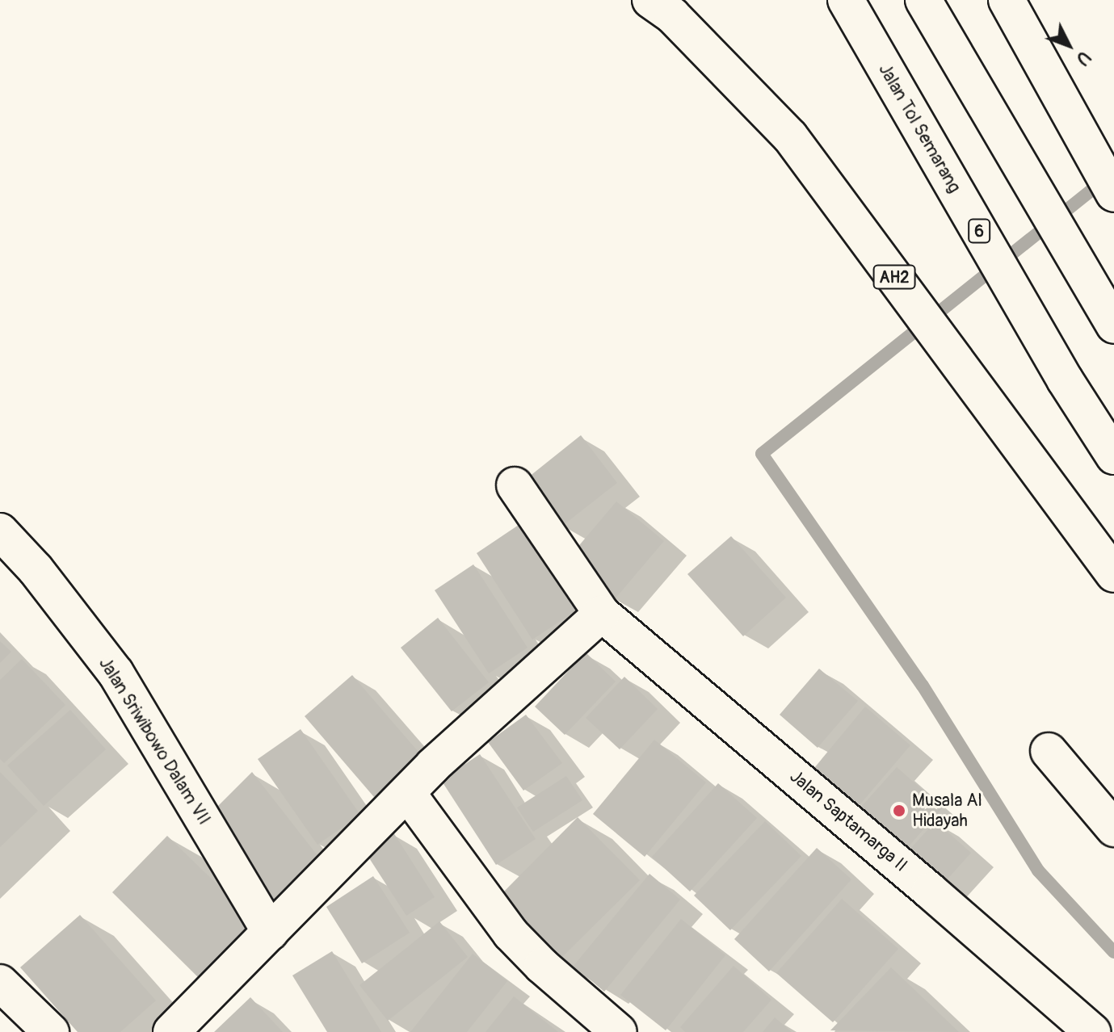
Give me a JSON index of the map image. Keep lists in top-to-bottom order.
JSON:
{
  "streets": {
    "main road": [
      "Jalan Tol Semarang",
      "6",
      "AH2",
      "Jalan Sriwibowo Dalam VII",
      "Jalan Saptamarga II"
    ]
  },
  "places": ["Musala Al Hidayah"],
  "north": "bottom right"
}
